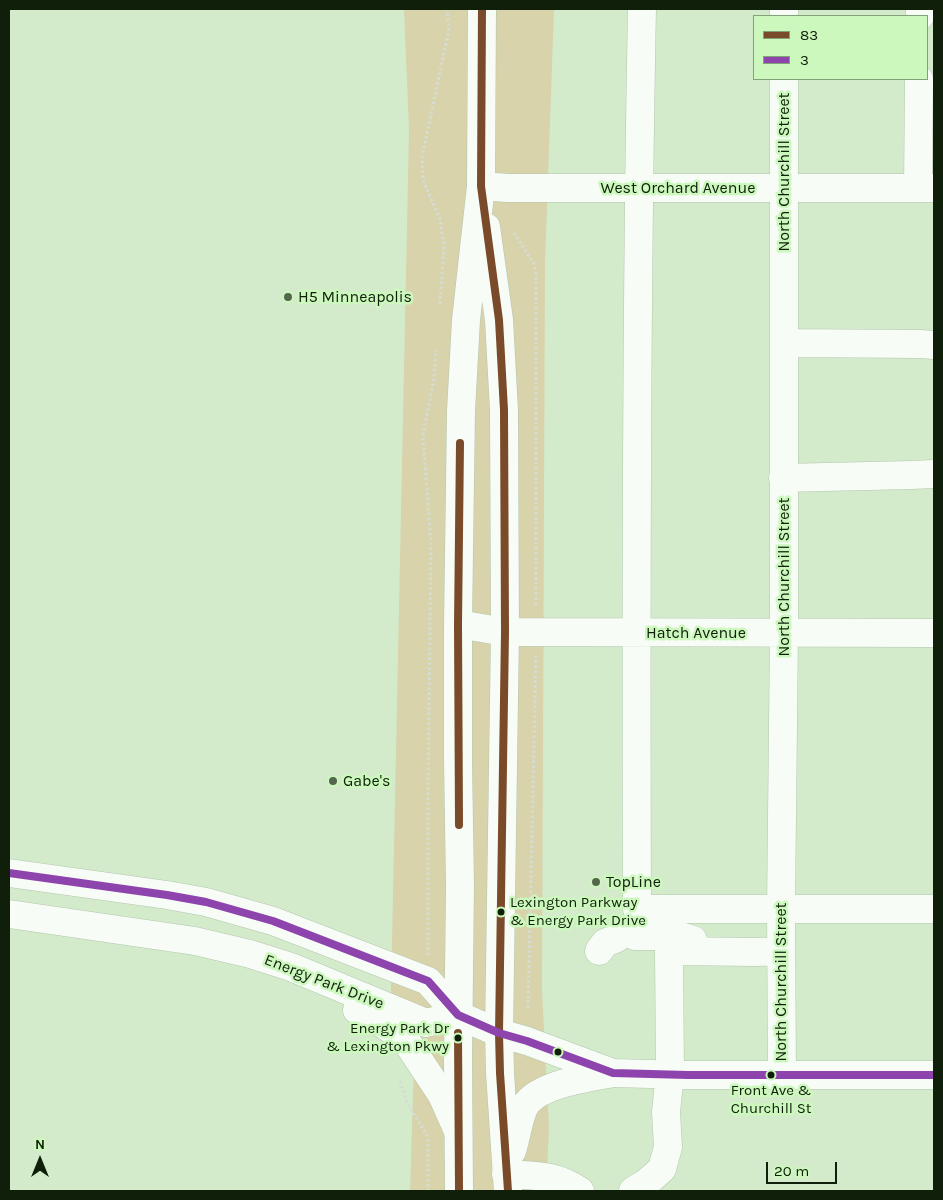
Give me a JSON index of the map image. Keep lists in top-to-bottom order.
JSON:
{
  "streets": {
    "street": [
      "North Churchill Street",
      "West Orchard Avenue",
      "Hatch Avenue",
      "Energy Park Drive"
    ]
  },
  "crossings": [
    ["North Churchill Street", "West Orchard Avenue"],
    ["North Churchill Street", "Hatch Avenue"]
  ],
  "places": [
    "H5 Minneapolis",
    "Gabe's",
    "TopLine",
    "Lexington Parkway & Energy Park Drive",
    "Energy Park Dr & Lexington Pkwy",
    "Front Ave & Churchill St"
  ],
  "lines": ["transit line 83", "transit line 3"],
  "legend": ["83", "3"],
  "scale_bar": "20 m",
  "north": "top"
}
